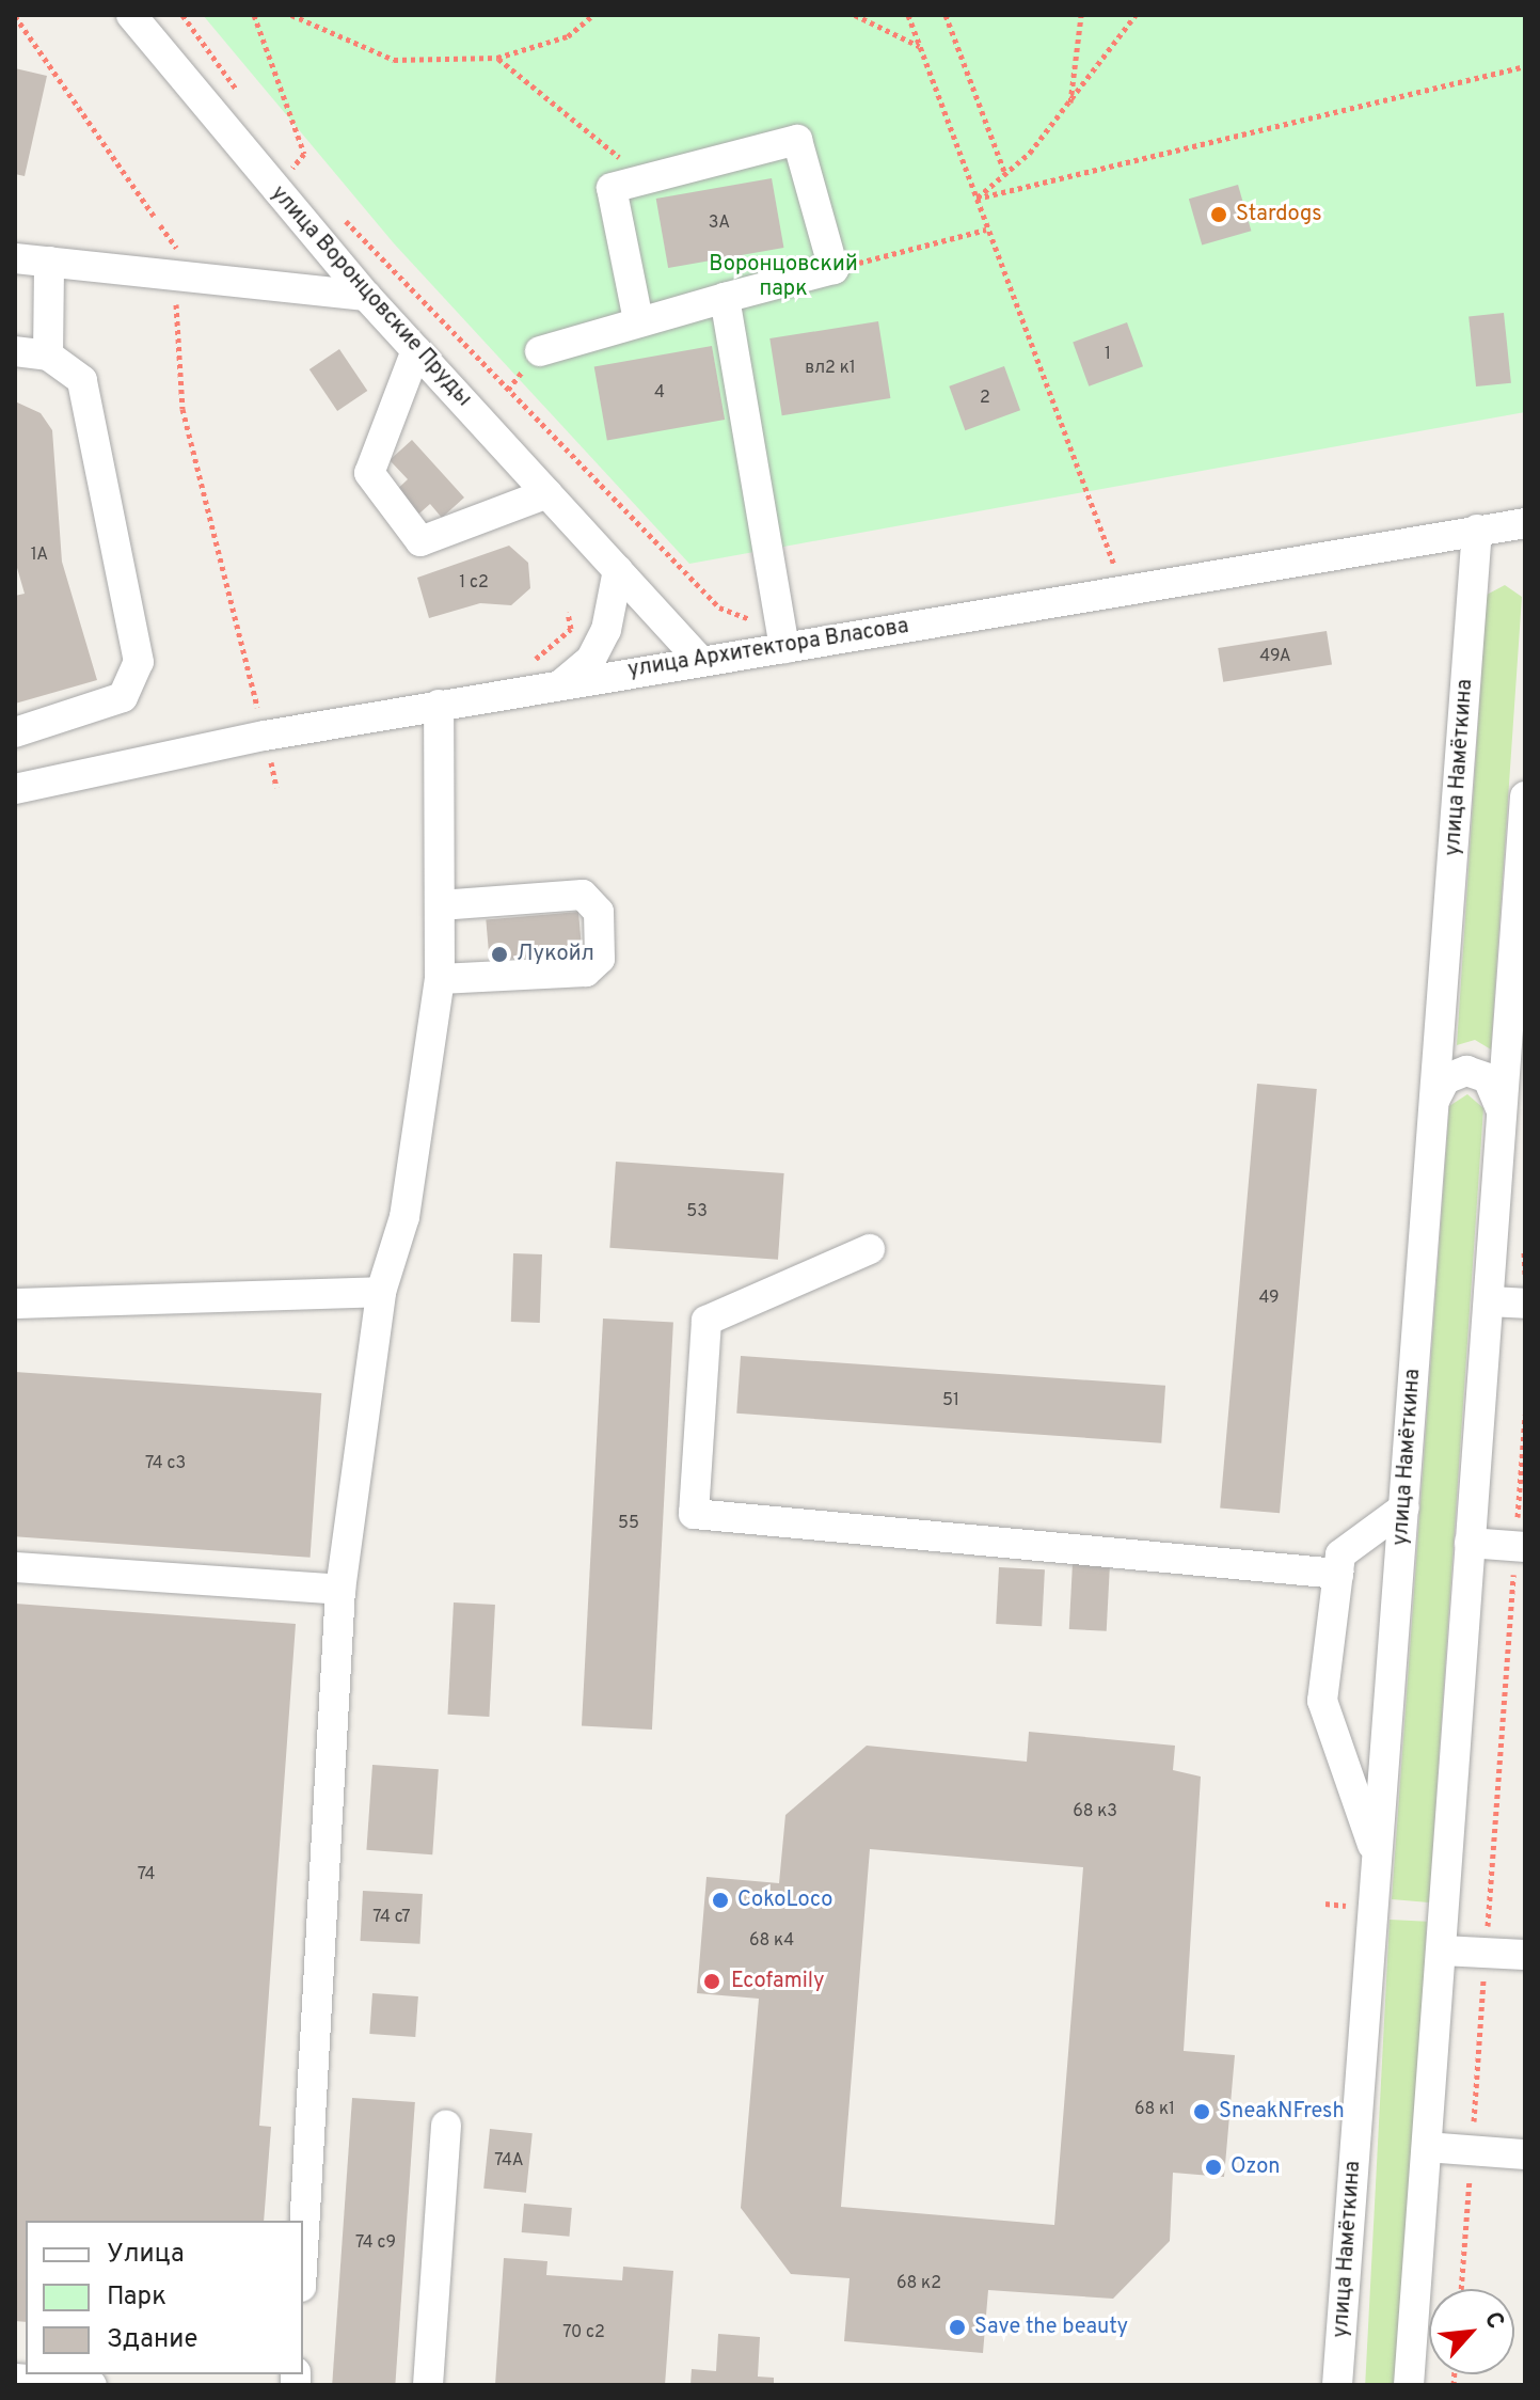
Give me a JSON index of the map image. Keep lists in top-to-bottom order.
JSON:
{
  "streets": {
    "street": ["улица Воронцовские Пруды", "улица Архитектора Власова", "улица Намёткина"]
  },
  "crossings": [
    ["улица Воронцовские Пруды", "улица Архитектора Власова"],
    ["улица Архитектора Власова", "улица Намёткина"]
  ],
  "parks": ["Воронцовский парк"],
  "places": [
    "Stardogs",
    "Лукойл",
    "CokoLoco",
    "Ecofamily",
    "SneakNFresh",
    "Ozon",
    "Save the beauty"
  ],
  "house_numbers": [
    "3А",
    "1",
    "вл2 к1",
    "4",
    "2",
    "1А",
    "1 с2",
    "49А",
    "53",
    "49",
    "51",
    "74 с3",
    "55",
    "68 к3",
    "74",
    "74 с7",
    "68 к4",
    "68 к1",
    "74А",
    "74 с9",
    "68 к2",
    "70 с2"
  ],
  "legend": ["Улица", "Парк", "Здание"],
  "north": "top right"
}
